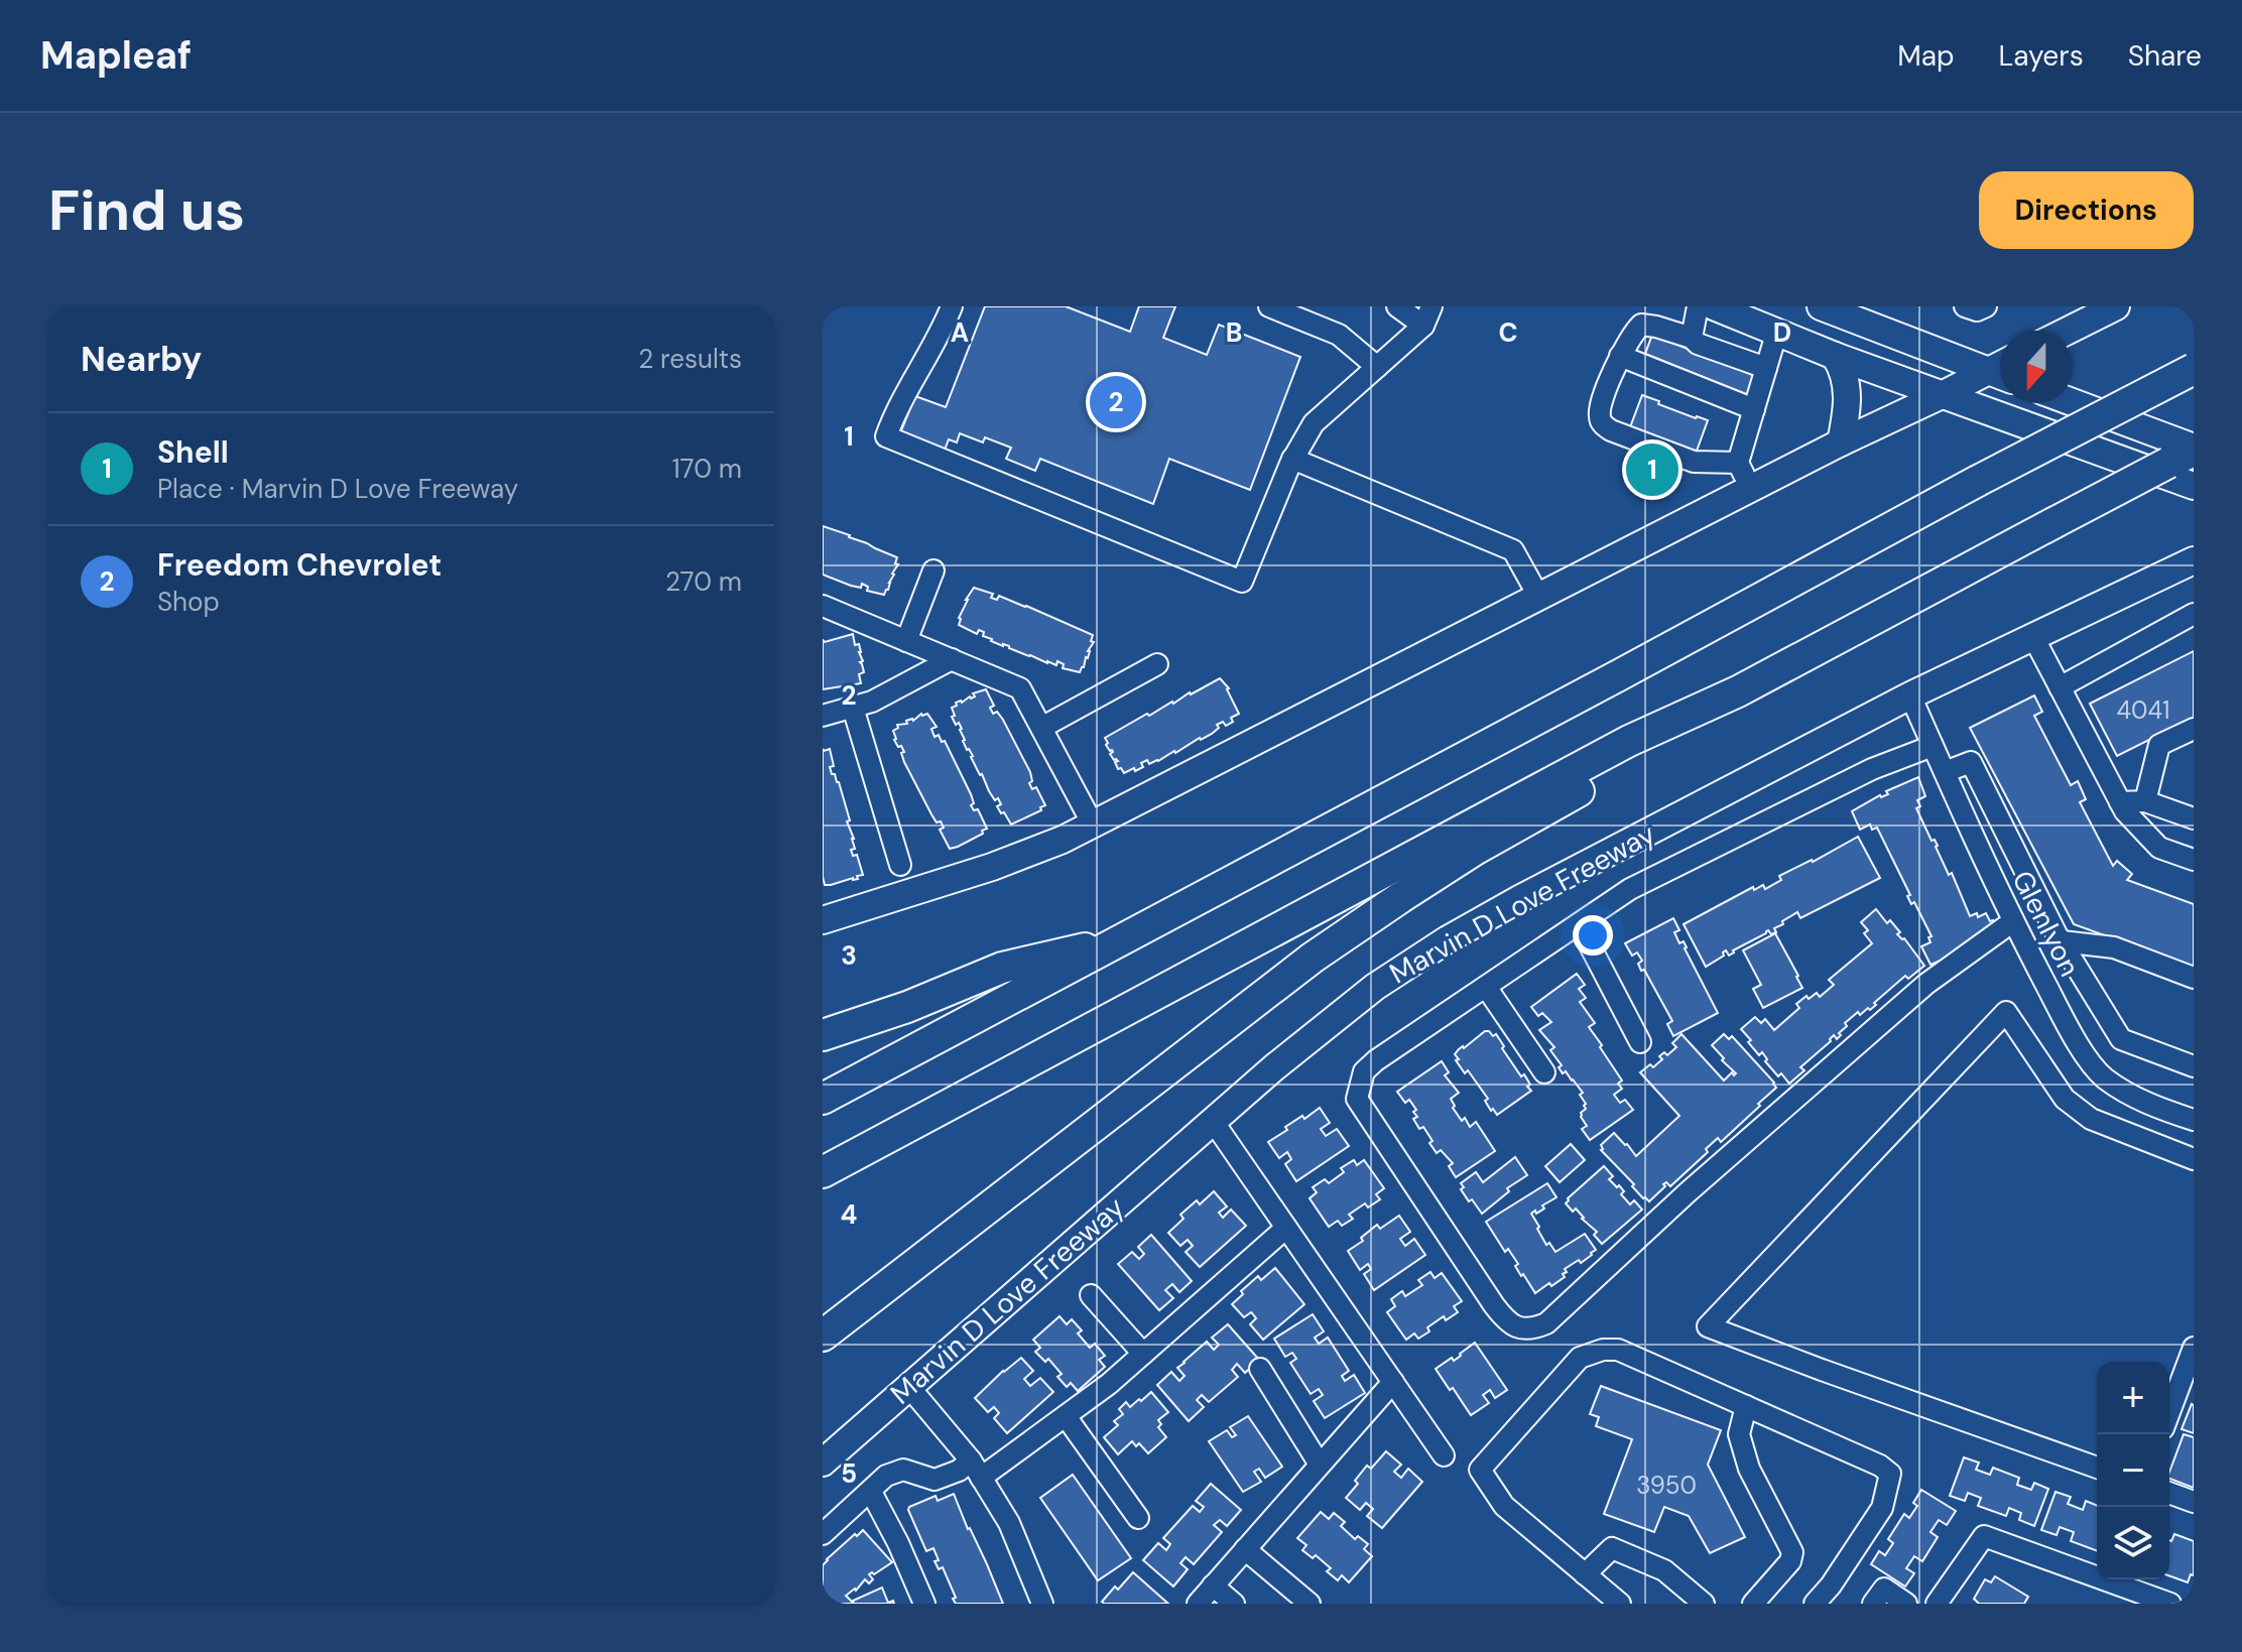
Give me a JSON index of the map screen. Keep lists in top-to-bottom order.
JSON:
{
  "streets": {
    "main road": ["Marvin D Love Freeway"],
    "street": ["Glenlyon"]
  },
  "crossings": [
    ["Marvin D Love Freeway", "Glenlyon"]
  ],
  "house_numbers": ["4041", "3950"],
  "north": "bottom",
  "page": {
    "header": "Mapleaf",
    "nav": ["Map", "Layers", "Share"],
    "buttons": "Directions",
    "title": "Find us",
    "heading": ["Nearby", "2 results"],
    "pins": ["2", "1"],
    "list": [
      {
        "mark": "1",
        "name": "Shell",
        "note": "Place · Marvin D Love Freeway",
        "value": "170 m"
      },
      {
        "mark": "2",
        "name": "Freedom Chevrolet",
        "note": "Shop",
        "value": "270 m"
      }
    ],
    "map_buttons": ["+", "−"]
  },
  "grid": {
    "columns": [
      "A",
      "B",
      "C",
      "D"
    ],
    "rows": [
      "1",
      "2",
      "3",
      "4",
      "5"
    ]
  }
}
